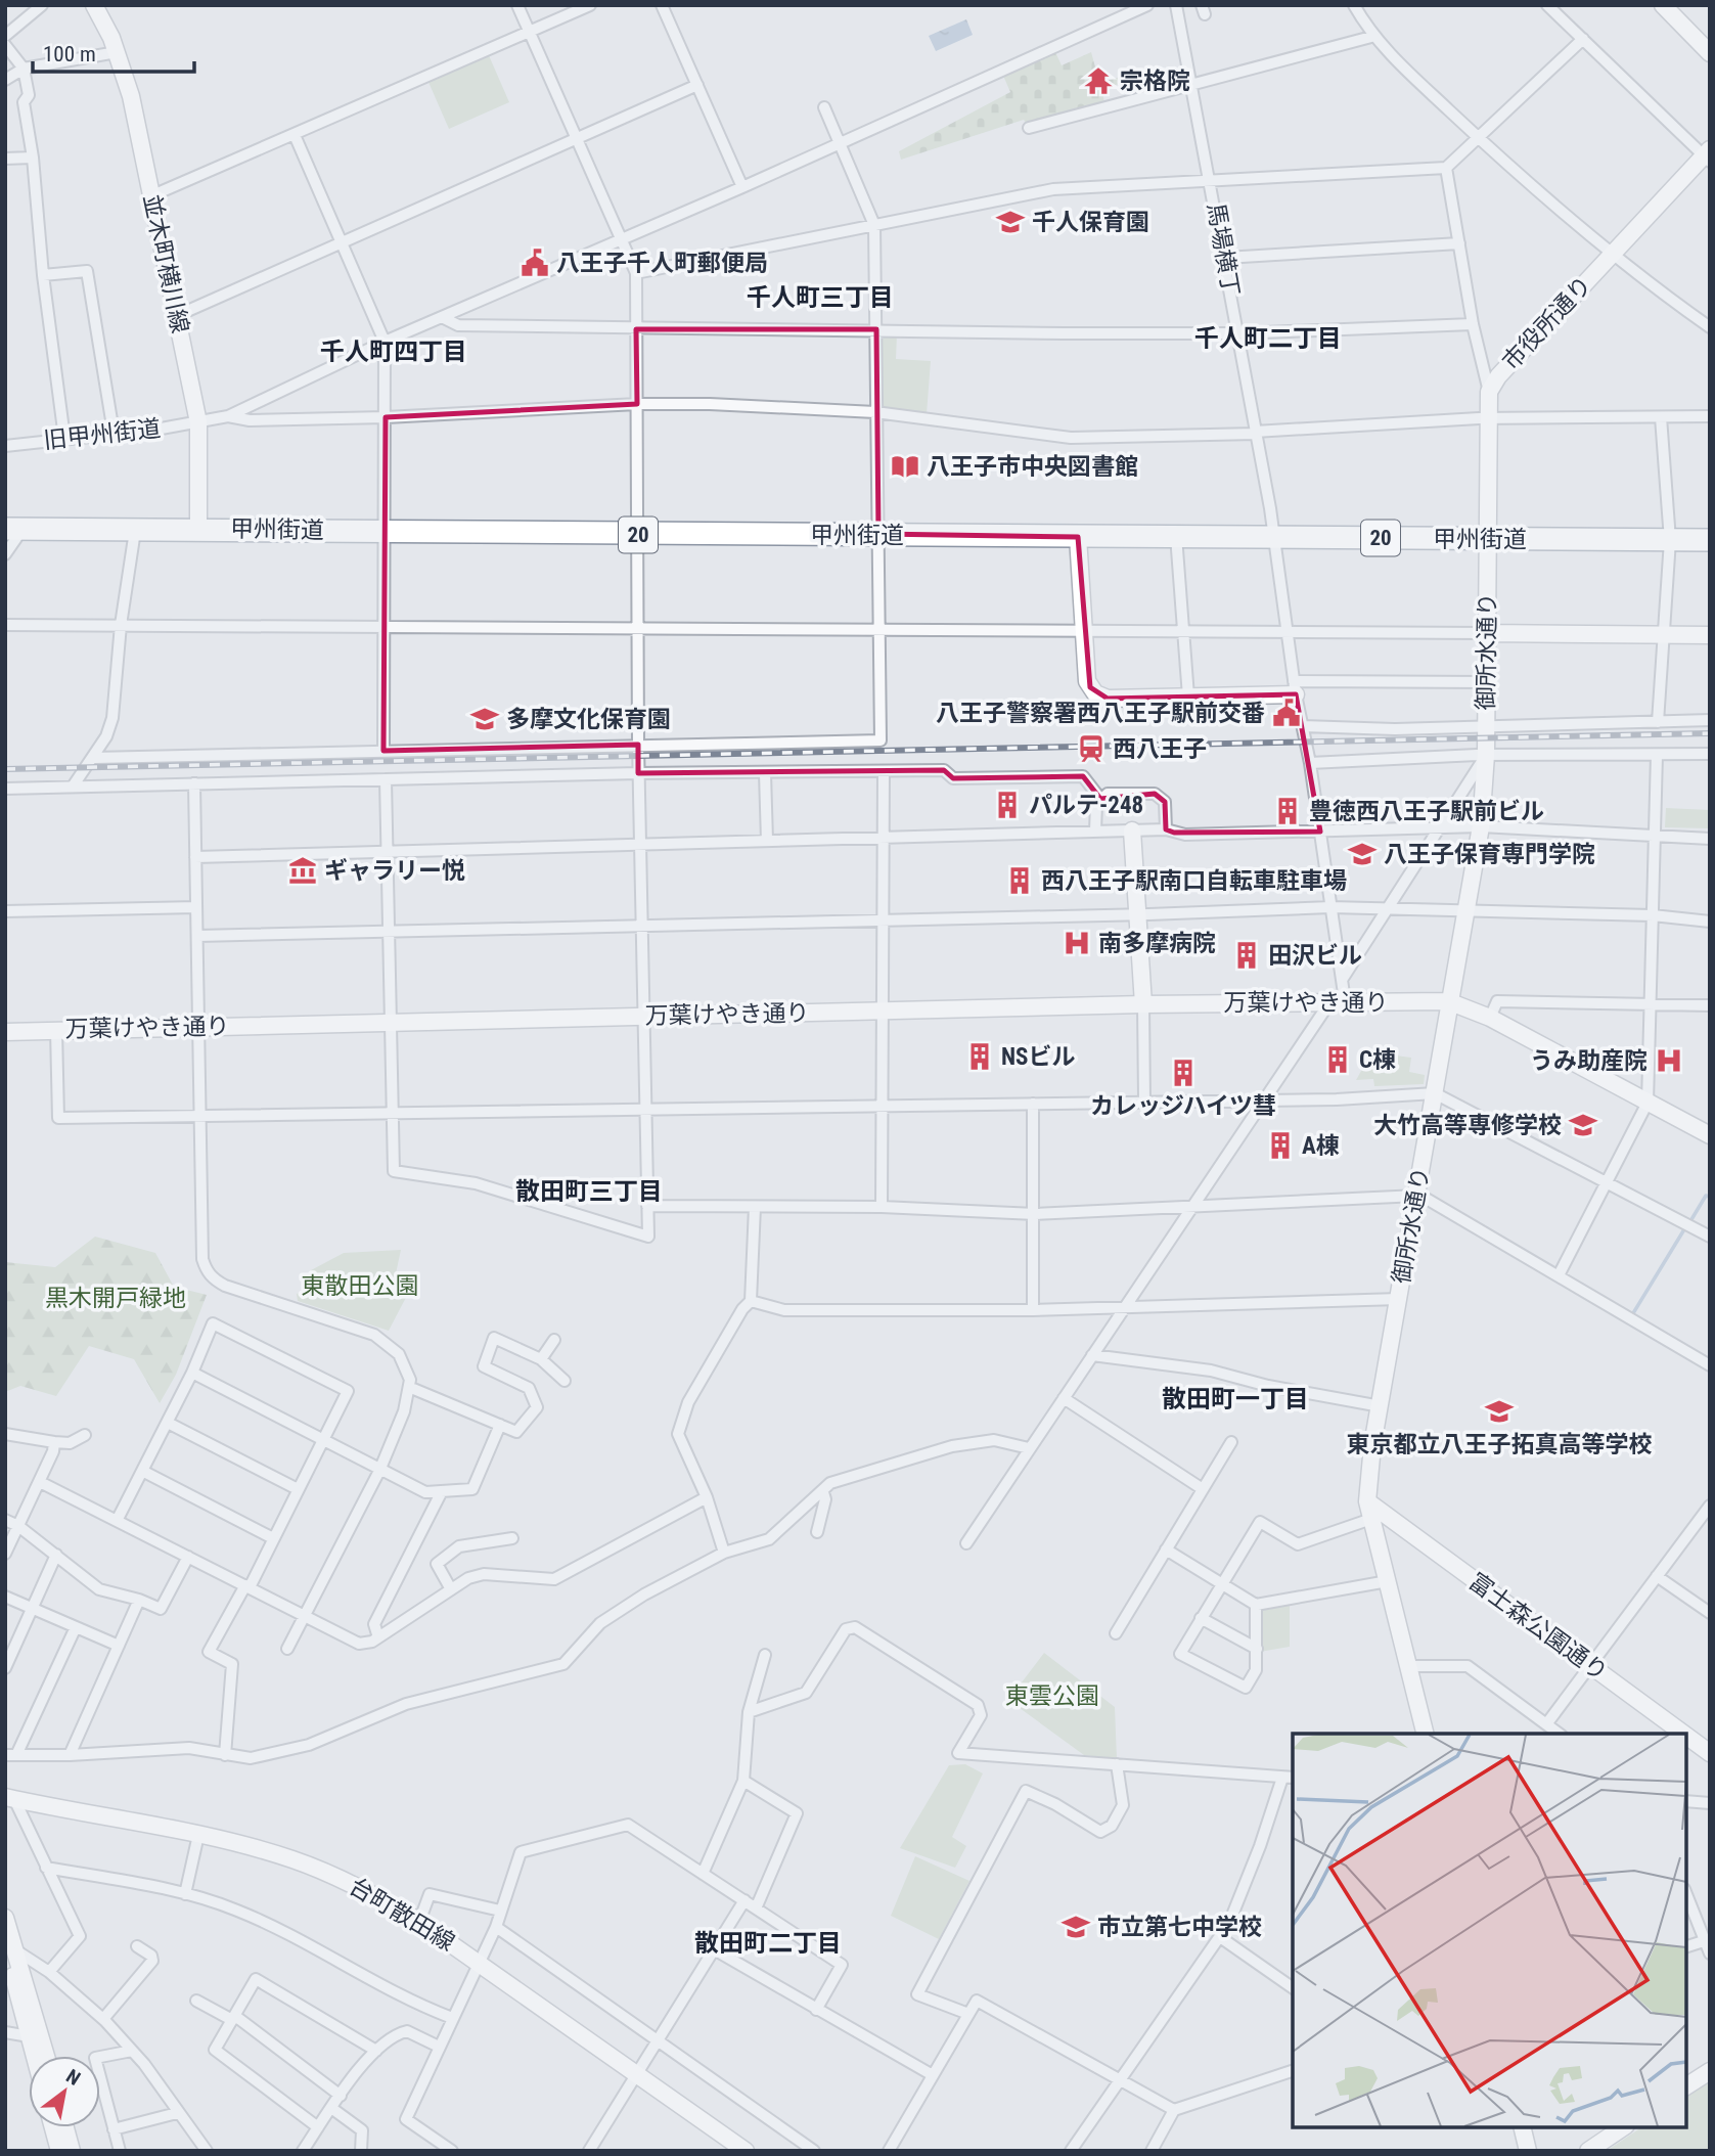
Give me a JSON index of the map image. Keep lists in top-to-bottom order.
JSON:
{
  "streets": {
    "highway": ["甲州街道", "20"],
    "street": [
      "馬場横丁",
      "並木町横川線",
      "市役所通り",
      "旧甲州街道",
      "御所水通り",
      "万葉けやき通り",
      "富士森公園通り",
      "台町散田線"
    ]
  },
  "crossings": [
    ["馬場横丁", "甲州街道"],
    ["馬場横丁", "万葉けやき通り"],
    ["並木町横川線", "旧甲州街道"],
    ["並木町横川線", "甲州街道"],
    ["市役所通り", "甲州街道"],
    ["市役所通り", "御所水通り"],
    ["甲州街道", "御所水通り"],
    ["御所水通り", "万葉けやき通り"],
    ["御所水通り", "富士森公園通り"]
  ],
  "districts": [
    "千人町三丁目",
    "千人町二丁目",
    "千人町四丁目",
    "散田町三丁目",
    "散田町一丁目",
    "散田町二丁目"
  ],
  "parks": ["東散田公園", "黒木開戸緑地", "東雲公園"],
  "places": {
    "temple": ["宗格院"],
    "school or university": [
      "千人保育園",
      "多摩文化保育園",
      "八王子保育専門学院",
      "大竹高等専修学校",
      "東京都立八王子拓真高等学校",
      "市立第七中学校"
    ],
    "public building": ["八王子千人町郵便局", "八王子警察署西八王子駅前交番"],
    "library": ["八王子市中央図書館"],
    "station": ["西八王子"],
    "building": [
      "パルテ-248",
      "豊徳西八王子駅前ビル",
      "西八王子駅南口自転車駐車場",
      "田沢ビル",
      "NSビル",
      "C棟",
      "カレッジハイツ彗",
      "A棟"
    ],
    "museum": ["ギャラリー悦"],
    "hospital": ["南多摩病院", "うみ助産院"]
  },
  "scale_bar": "100 m",
  "north": "top right"
}
